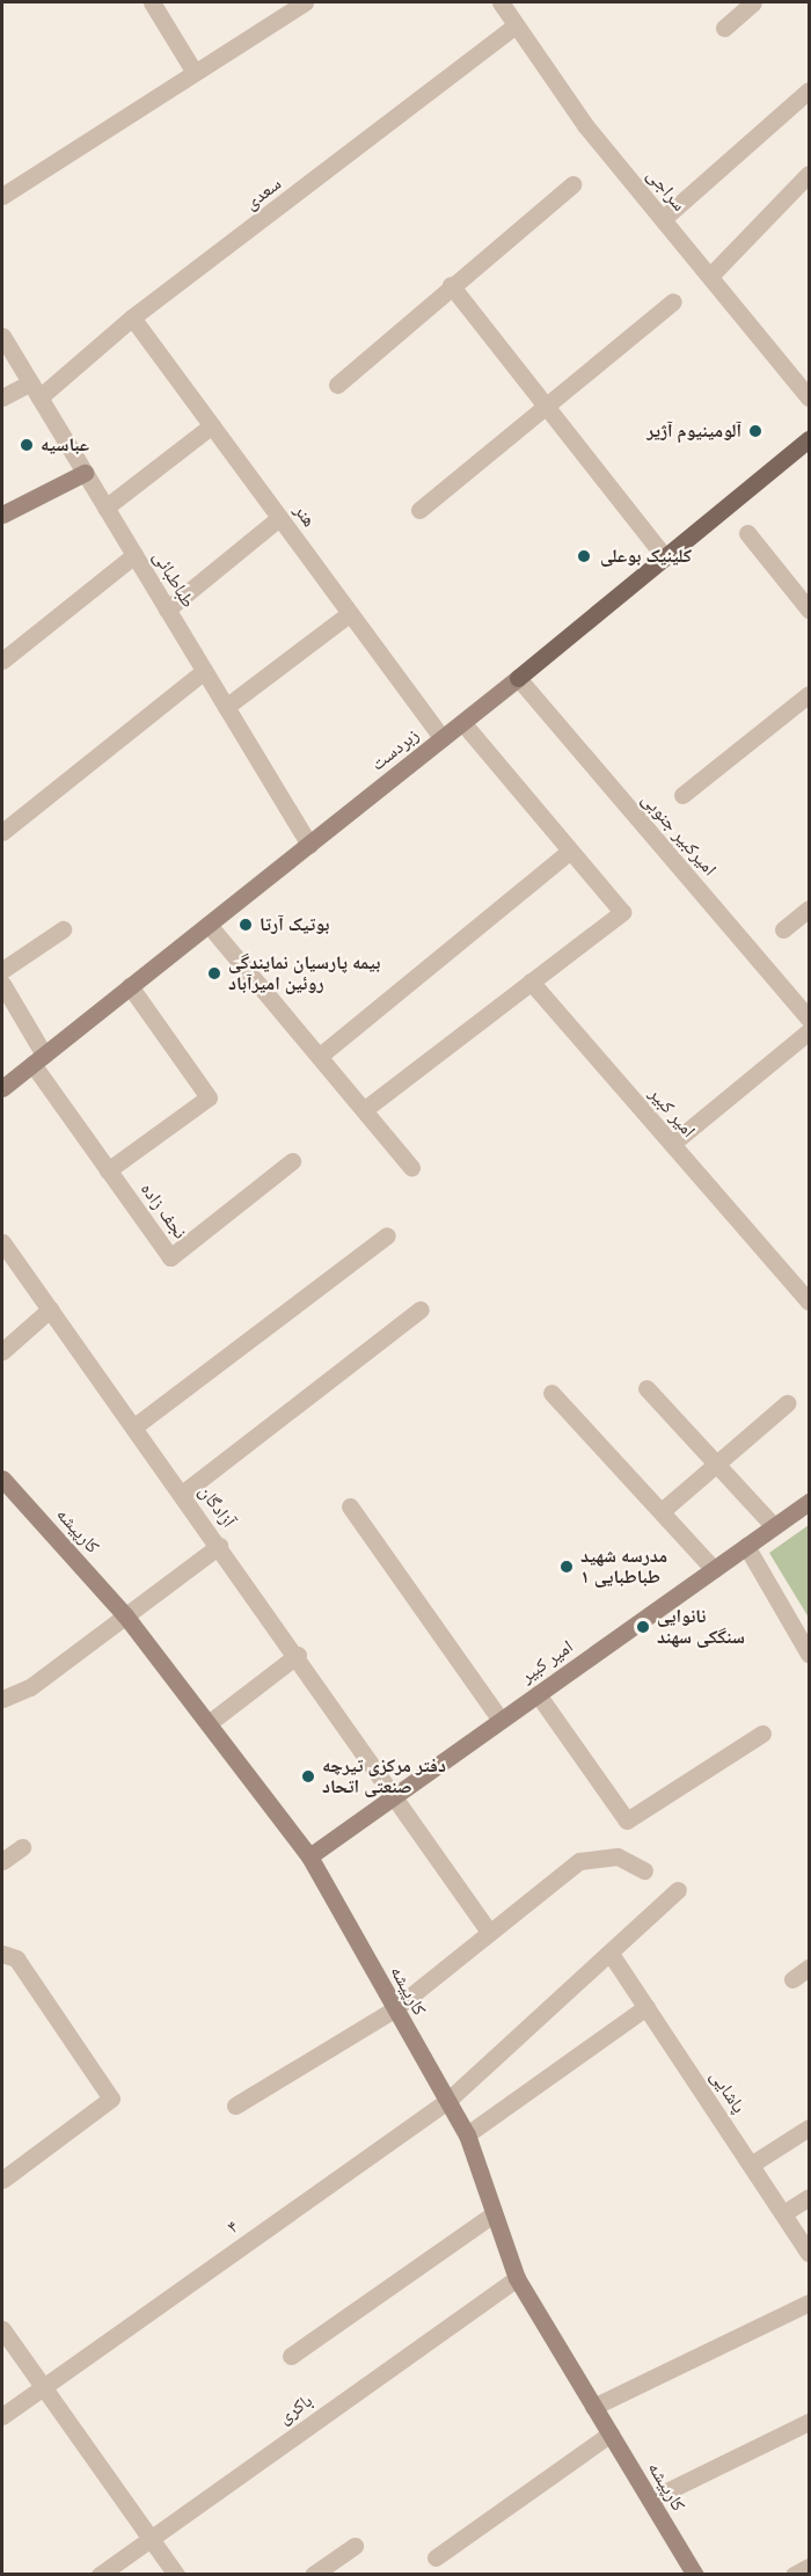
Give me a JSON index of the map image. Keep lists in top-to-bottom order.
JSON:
{
  "streets": {
    "main road": ["زبردست", "امیر کبیر", "کارپیشه"],
    "street": [
      "سراجی",
      "سعدی",
      "هنر",
      "طباطبائی",
      "امیرکبیر جنوبی",
      "نجف زاده",
      "آزادگان",
      "پاشایی",
      "۴",
      "باکری"
    ]
  },
  "crossings": [
    ["سراجی", "سعدی"],
    ["سعدی", "هنر"],
    ["سعدی", "طباطبائی"],
    ["هنر", "زبردست"],
    ["طباطبائی", "زبردست"],
    ["زبردست", "امیرکبیر جنوبی"],
    ["زبردست", "نجف زاده"],
    ["امیر کبیر", "آزادگان"],
    ["امیر کبیر", "کارپیشه"],
    ["کارپیشه", "۴"],
    ["کارپیشه", "باکری"],
    ["پاشایی", "۴"]
  ],
  "places": [
    "آلومینیوم آژیر",
    "عباسیه",
    "کلینیک بوعلی",
    "بوتیک آرتا",
    "بیمه پارسیان نمایندگی روئین امیرآباد",
    "مدرسه شهید طباطبایی ۱",
    "نانوایی سنگکی سهند",
    "دفتر مرکزی تیرچه صنعتی اتحاد"
  ]
}
